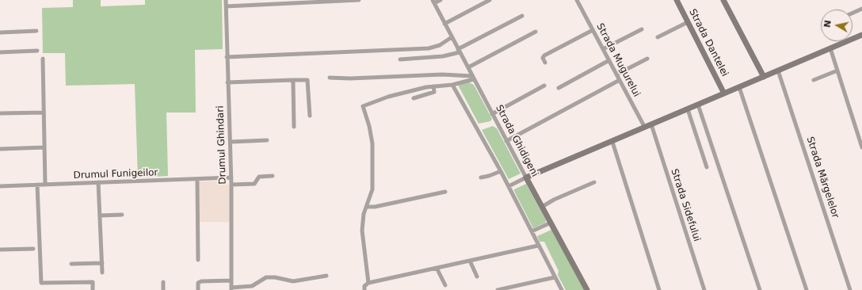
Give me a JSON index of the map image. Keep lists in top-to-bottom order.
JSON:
{
  "streets": {
    "street": [
      "Strada Dantelei",
      "Strada Mugurelui",
      "Strada Ghidigeni",
      "Drumul Ghindari",
      "Drumul Funigeilor",
      "Strada Mărgelelor",
      "Strada Sidefului"
    ]
  },
  "crossings": [
    ["Drumul Ghindari", "Drumul Funigeilor"]
  ],
  "north": "left"
}
